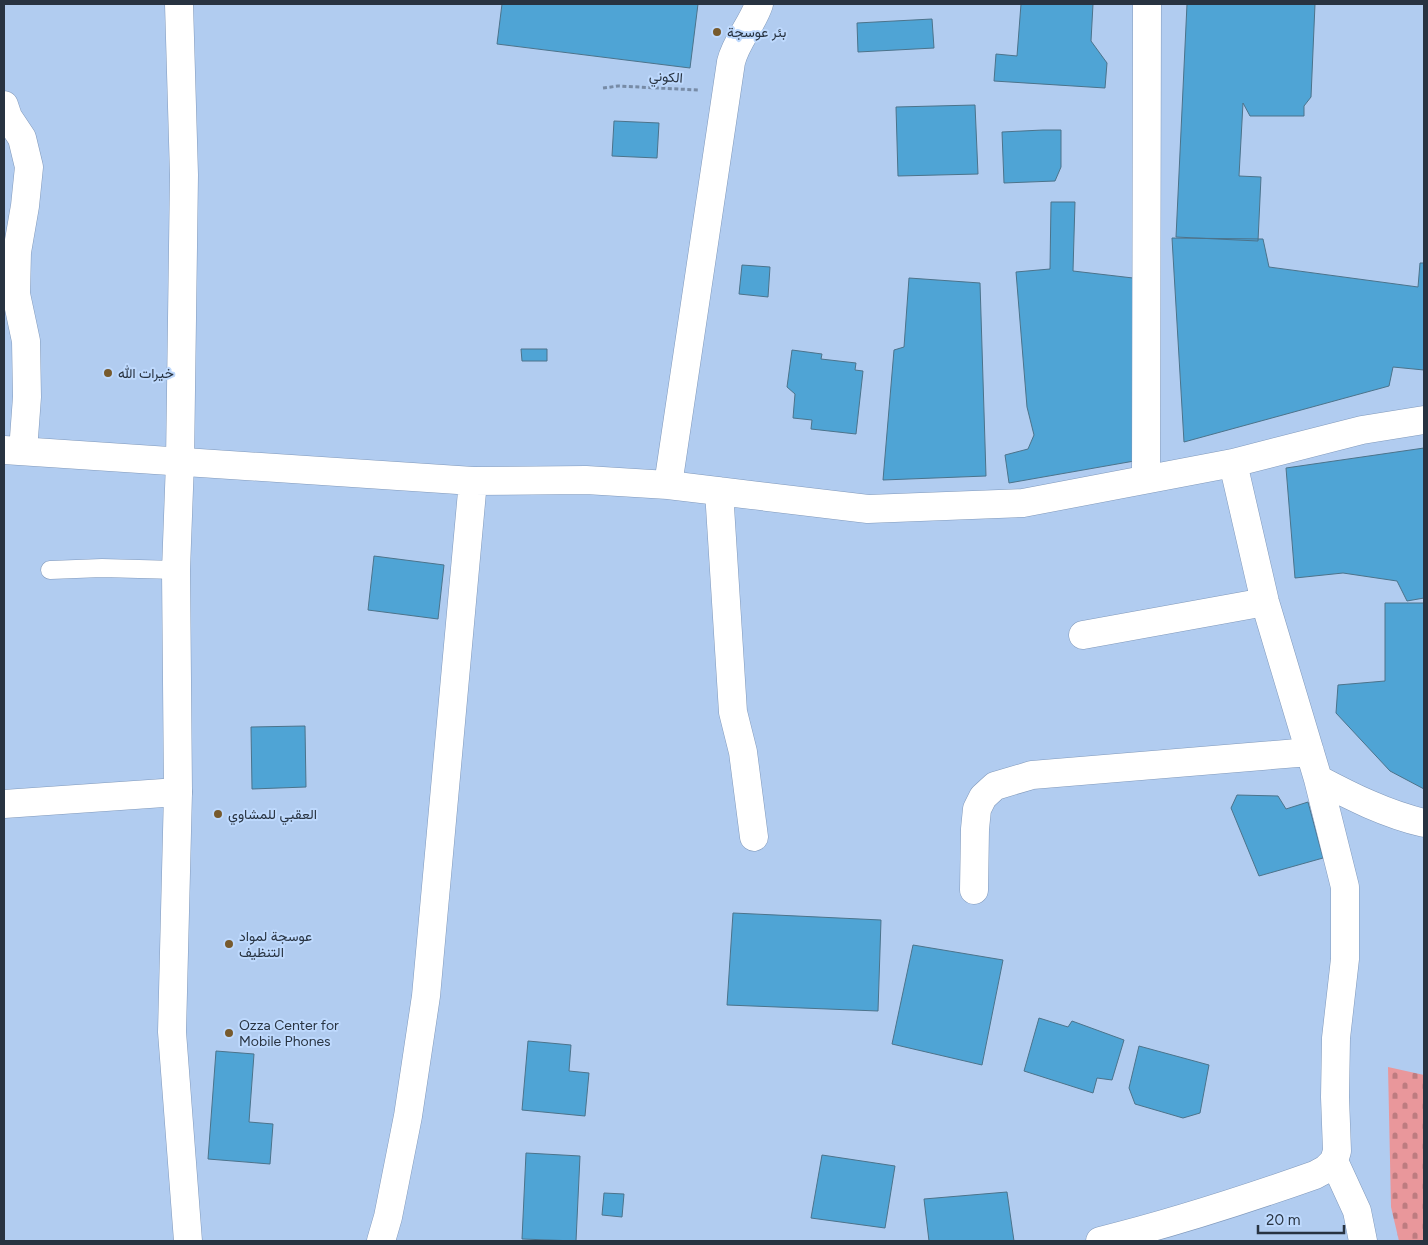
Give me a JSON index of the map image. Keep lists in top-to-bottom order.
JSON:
{
  "streets": {
    "path": ["الكوني"]
  },
  "places": [
    "بئر عوسجة",
    "خيرات الله",
    "العقبي للمشاوي",
    "عوسجة لمواد التنظيف",
    "Ozza Center for Mobile Phones"
  ],
  "scale_bar": "20 m"
}
